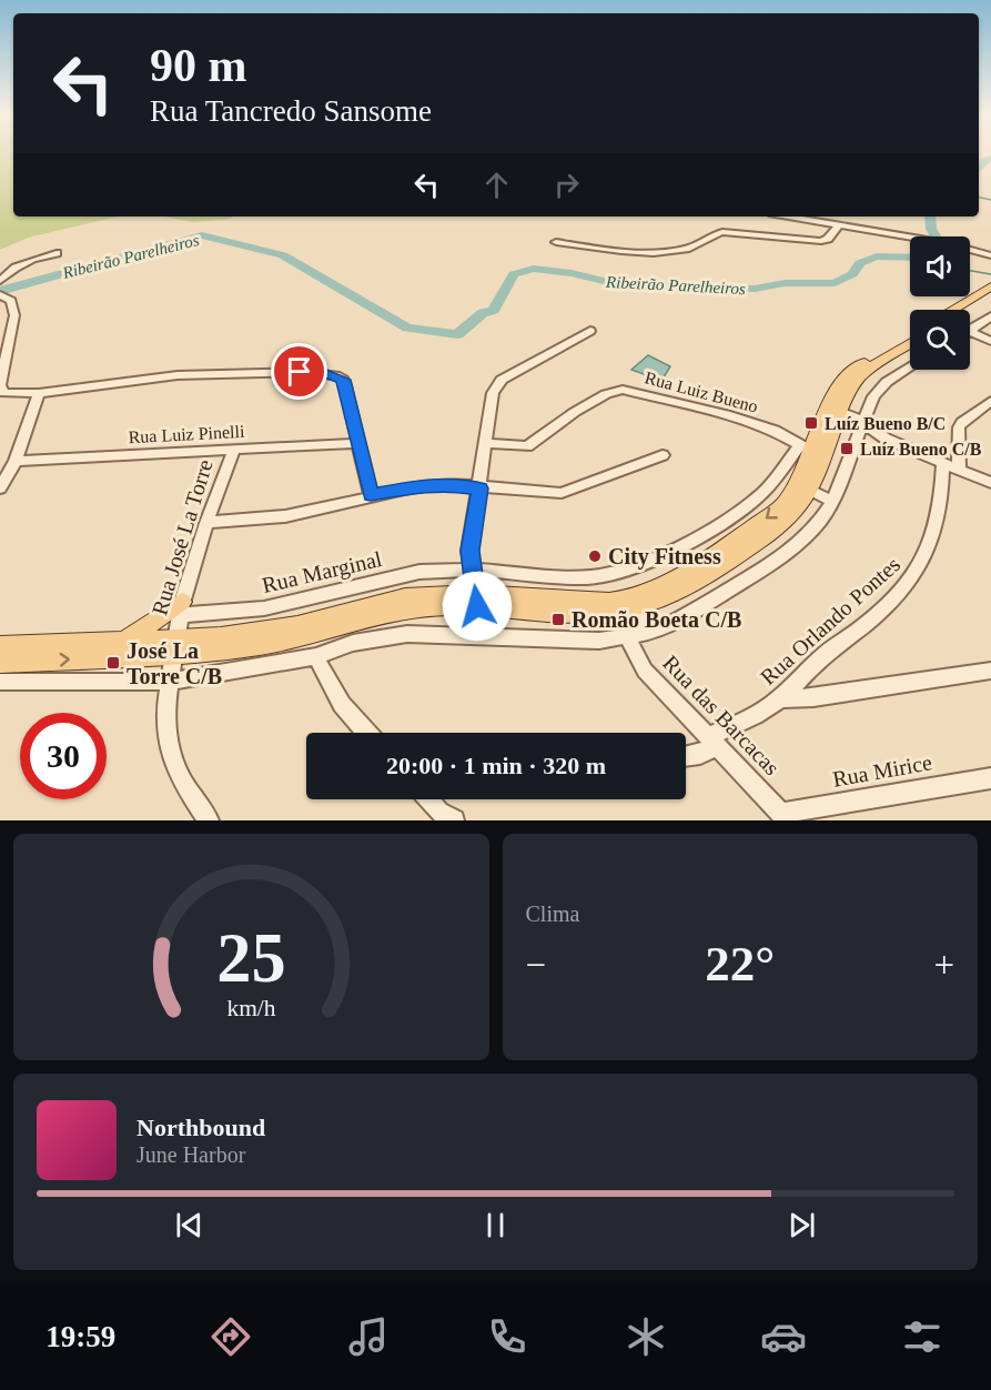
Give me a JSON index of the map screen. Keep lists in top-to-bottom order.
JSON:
{
  "streets": {
    "street": [
      "Rua Luiz Bueno",
      "Rua Luiz Pinelli",
      "Rua José La Torre",
      "Rua Marginal",
      "Rua Orlando Pontes",
      "Rua das Barcacas",
      "Rua Mirice"
    ]
  },
  "crossings": [
    ["Rua Luiz Bueno", "Rua Marginal"],
    ["Rua Luiz Pinelli", "Rua José La Torre"],
    ["Rua José La Torre", "Rua Marginal"],
    ["Rua Orlando Pontes", "Rua das Barcacas"],
    ["Rua das Barcacas", "Rua Mirice"]
  ],
  "water": ["Ribeirão Parelheiros"],
  "places": {
    "transit": [
      "Luíz Bueno B/C",
      "Luíz Bueno C/B",
      "Romão Boeta C/B",
      "José La Torre C/B"
    ],
    "other": ["City Fitness"]
  },
  "page": {
    "turn": ["90 m", "Rua Tancredo Sansome"],
    "limit": "30",
    "trip": "20:00 · 1 min · 320 m",
    "tile": "Clima",
    "heat": ["−", "22°", "+"],
    "song": ["Northbound", "June Harbor"],
    "tabs": "19:59",
    "gauge": ["25", "km/h"]
  }
}
